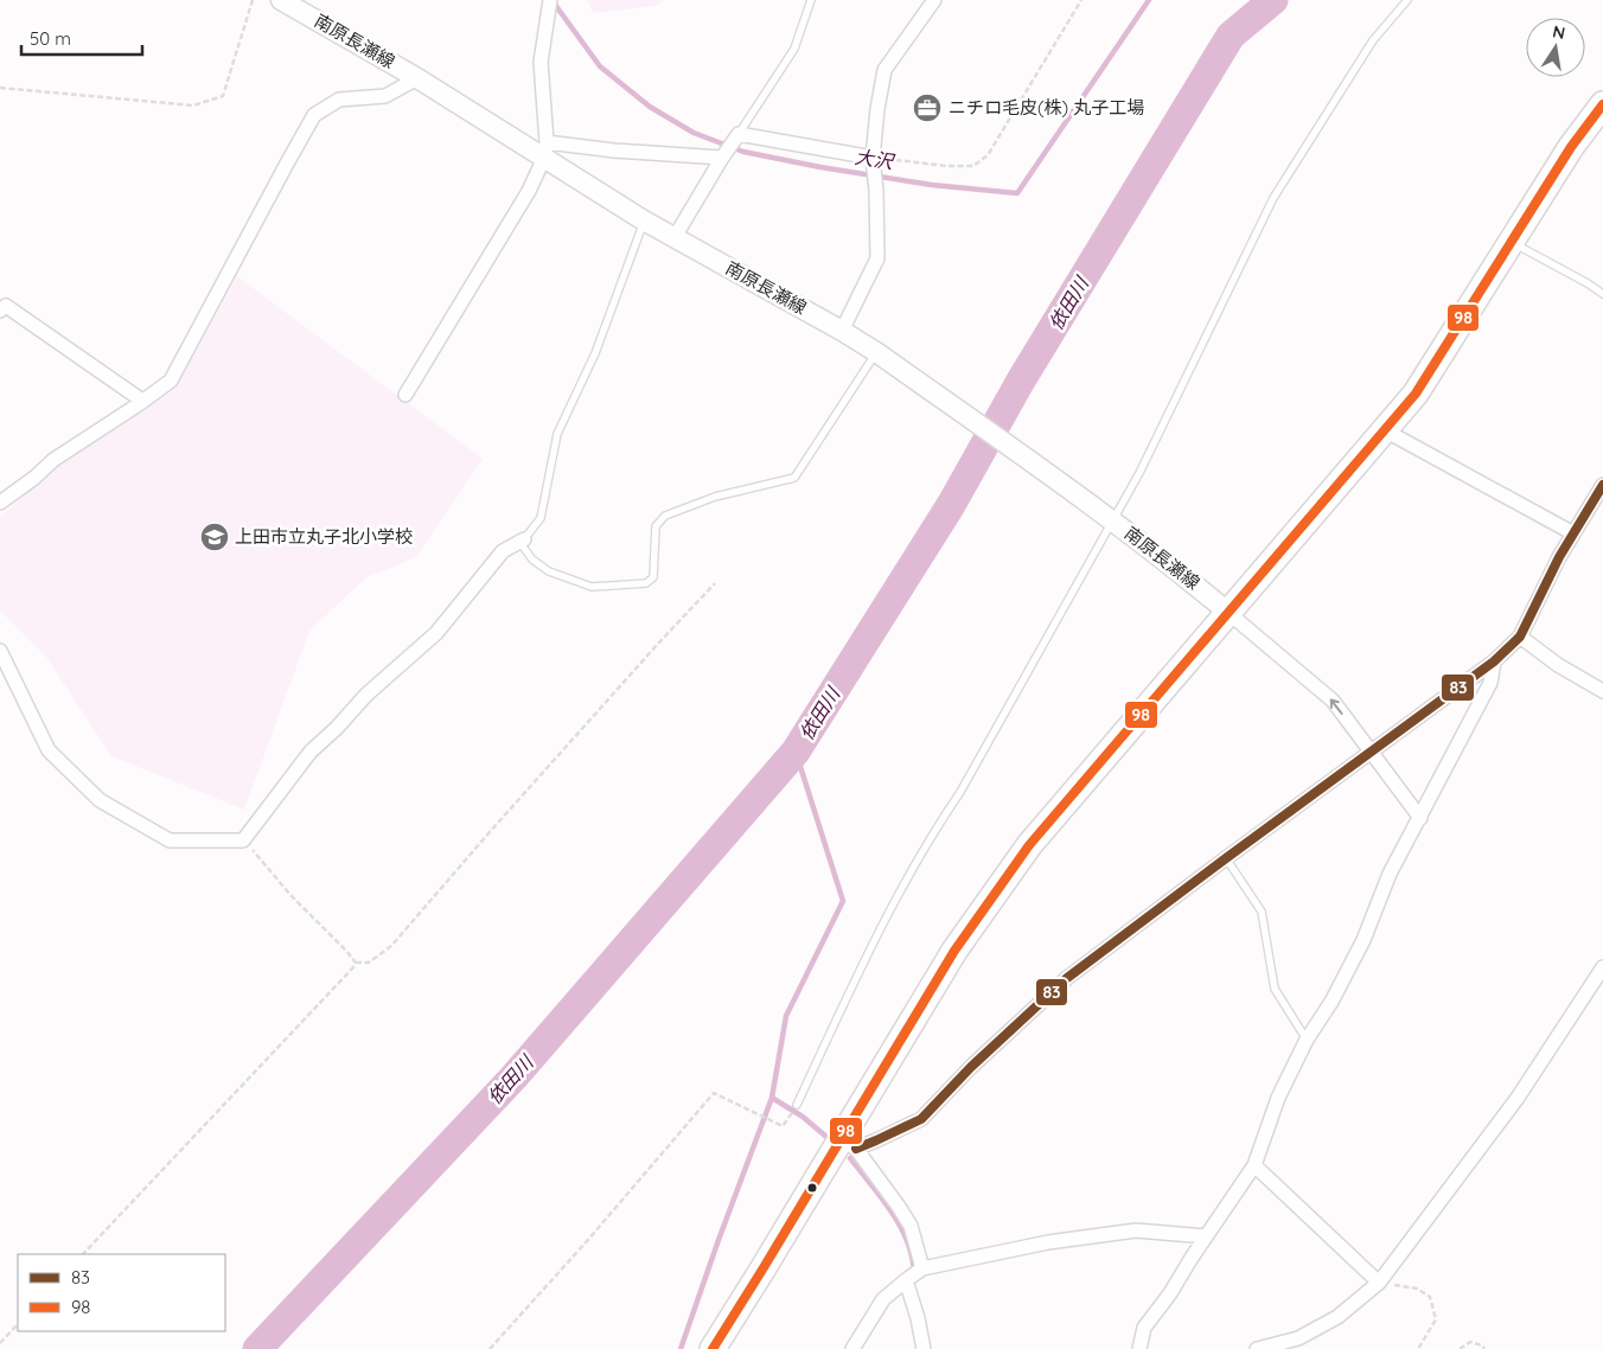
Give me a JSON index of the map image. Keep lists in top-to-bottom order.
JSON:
{
  "streets": {
    "main road": ["南原長瀬線"]
  },
  "water": ["大沢", "依田川"],
  "places": {
    "office": ["ニチロ毛皮(株) 丸子工場"],
    "school or university": ["上田市立丸子北小学校"]
  },
  "lines": ["transit line 98", "transit line 83"],
  "legend": ["83", "98"],
  "scale_bar": "50 m",
  "north": "top"
}
